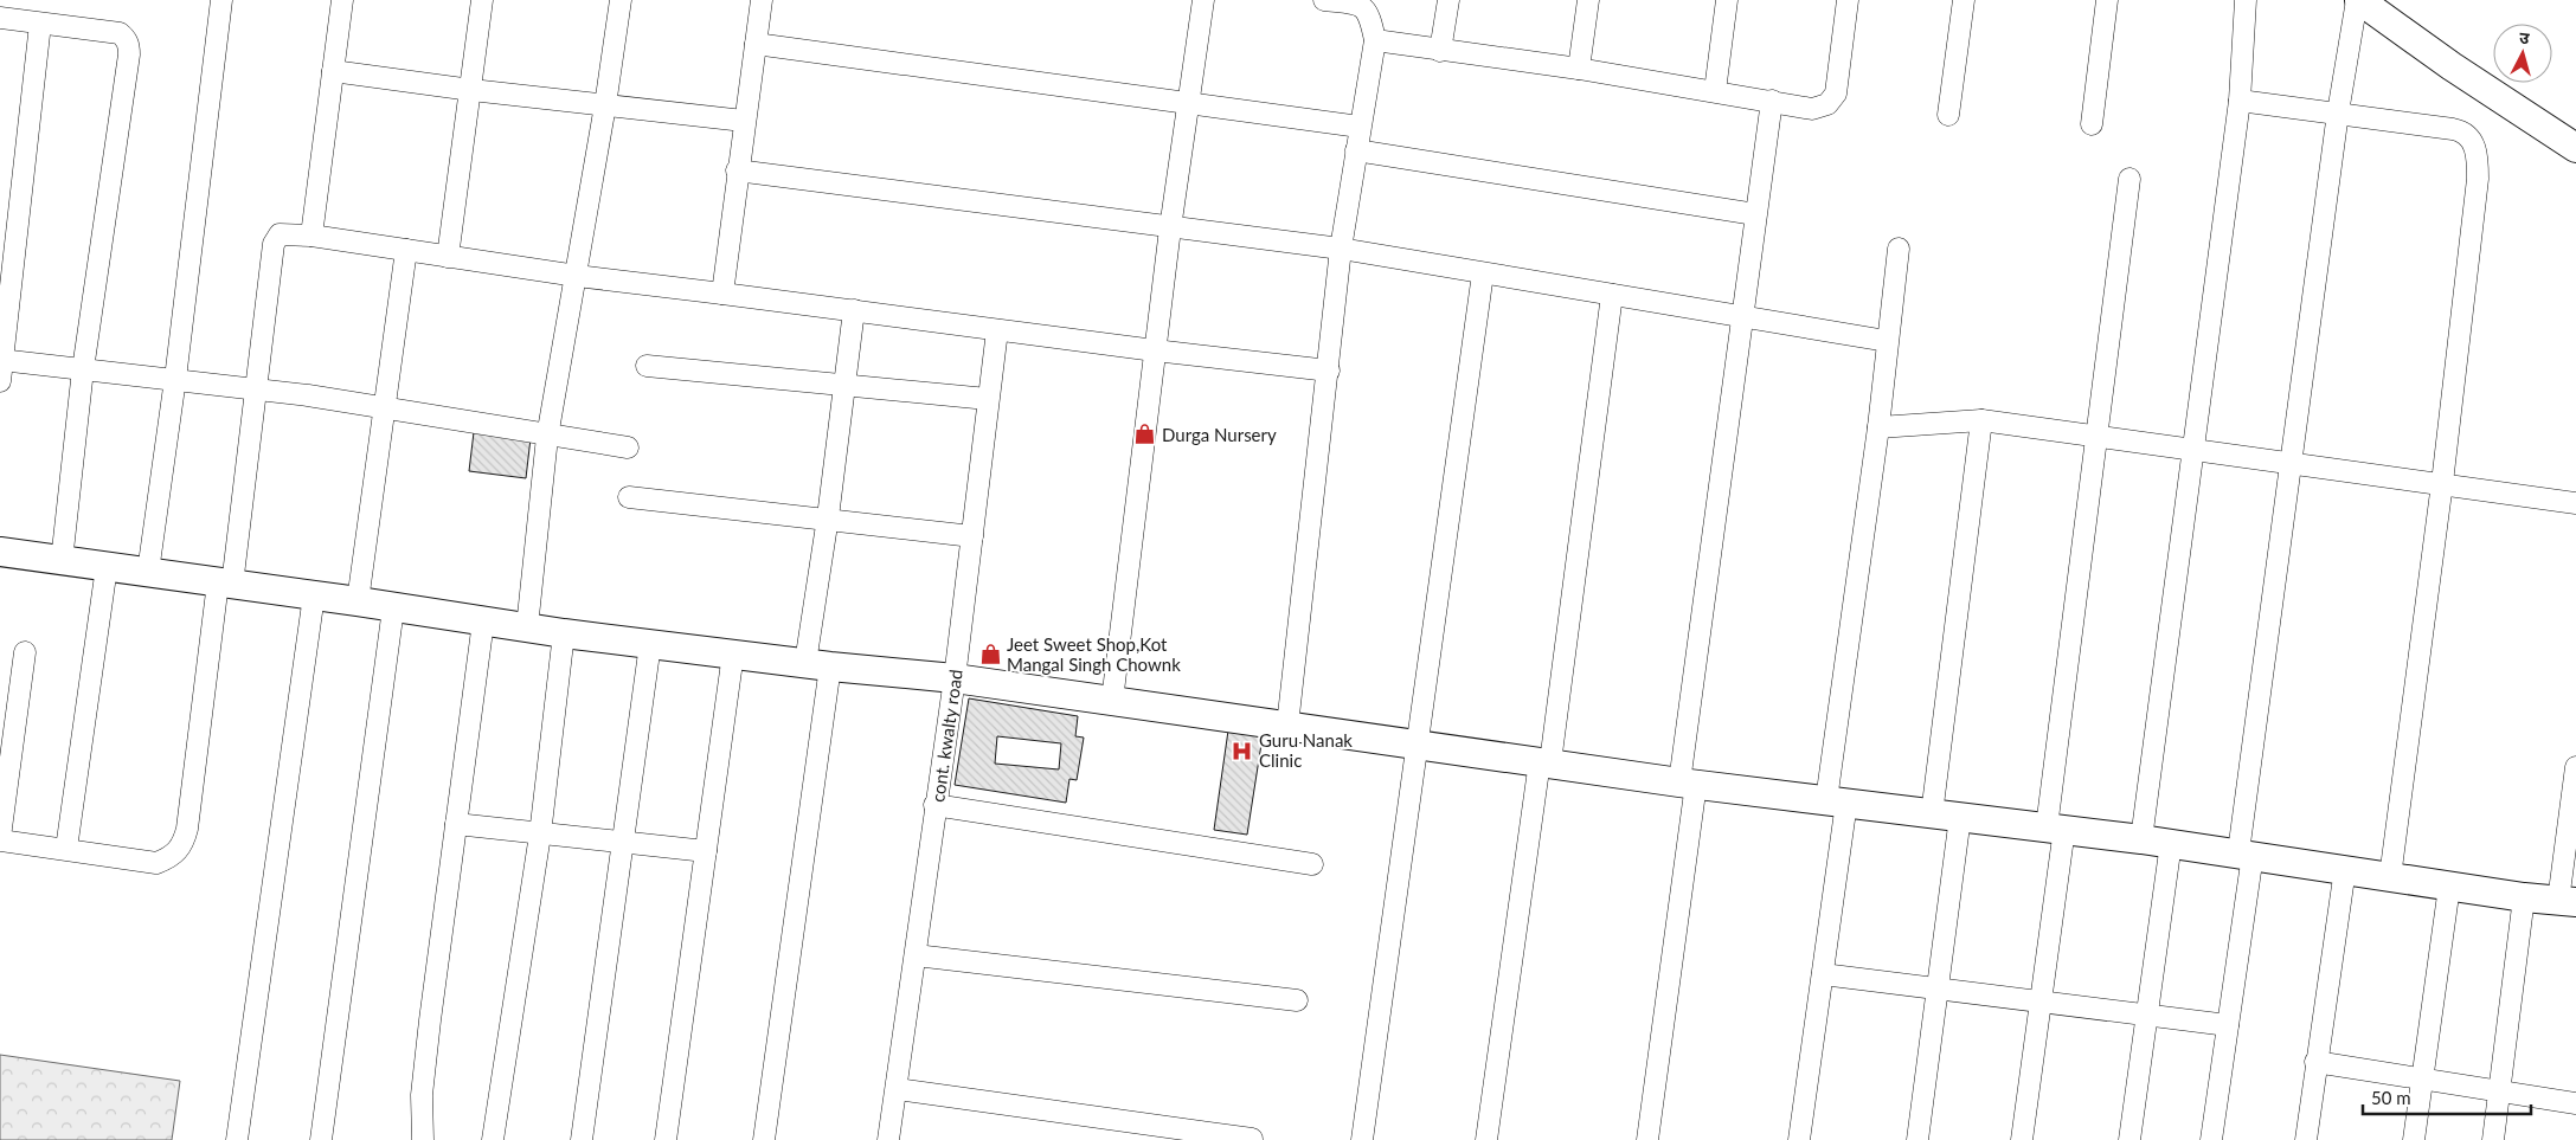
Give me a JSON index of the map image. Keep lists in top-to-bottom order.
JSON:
{
  "streets": {
    "street": ["cont. kwalty road"]
  },
  "places": {
    "shop": ["Durga Nursery", "Jeet Sweet Shop,Kot Mangal Singh Chownk"],
    "hospital": ["Guru Nanak Clinic"]
  },
  "scale_bar": "50 m",
  "north": "top"
}
